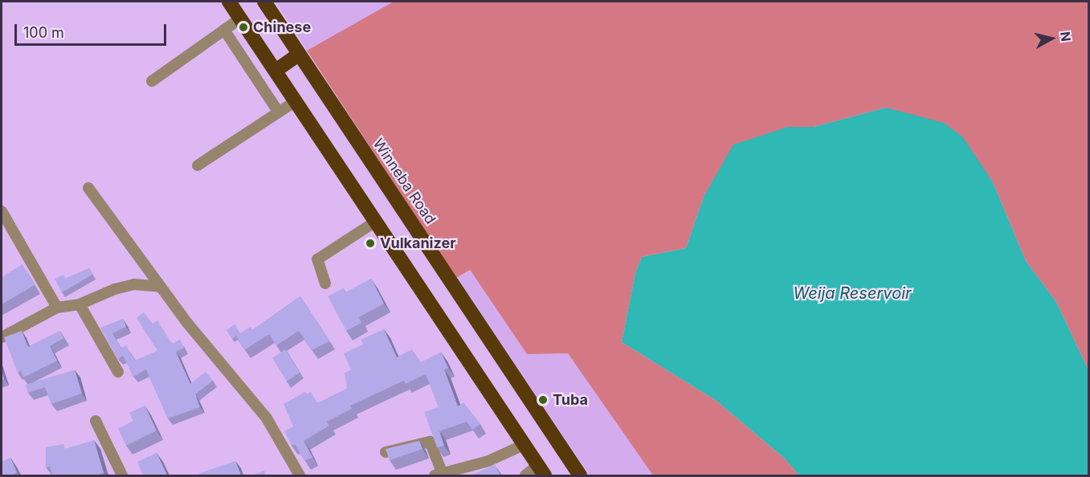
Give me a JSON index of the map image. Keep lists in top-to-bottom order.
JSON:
{
  "streets": {
    "highway": ["Winneba Road"]
  },
  "water": ["Weija Reservoir"],
  "places": ["Chinese", "Vulkanizer", "Tuba"],
  "scale_bar": "100 m",
  "north": "right"
}
